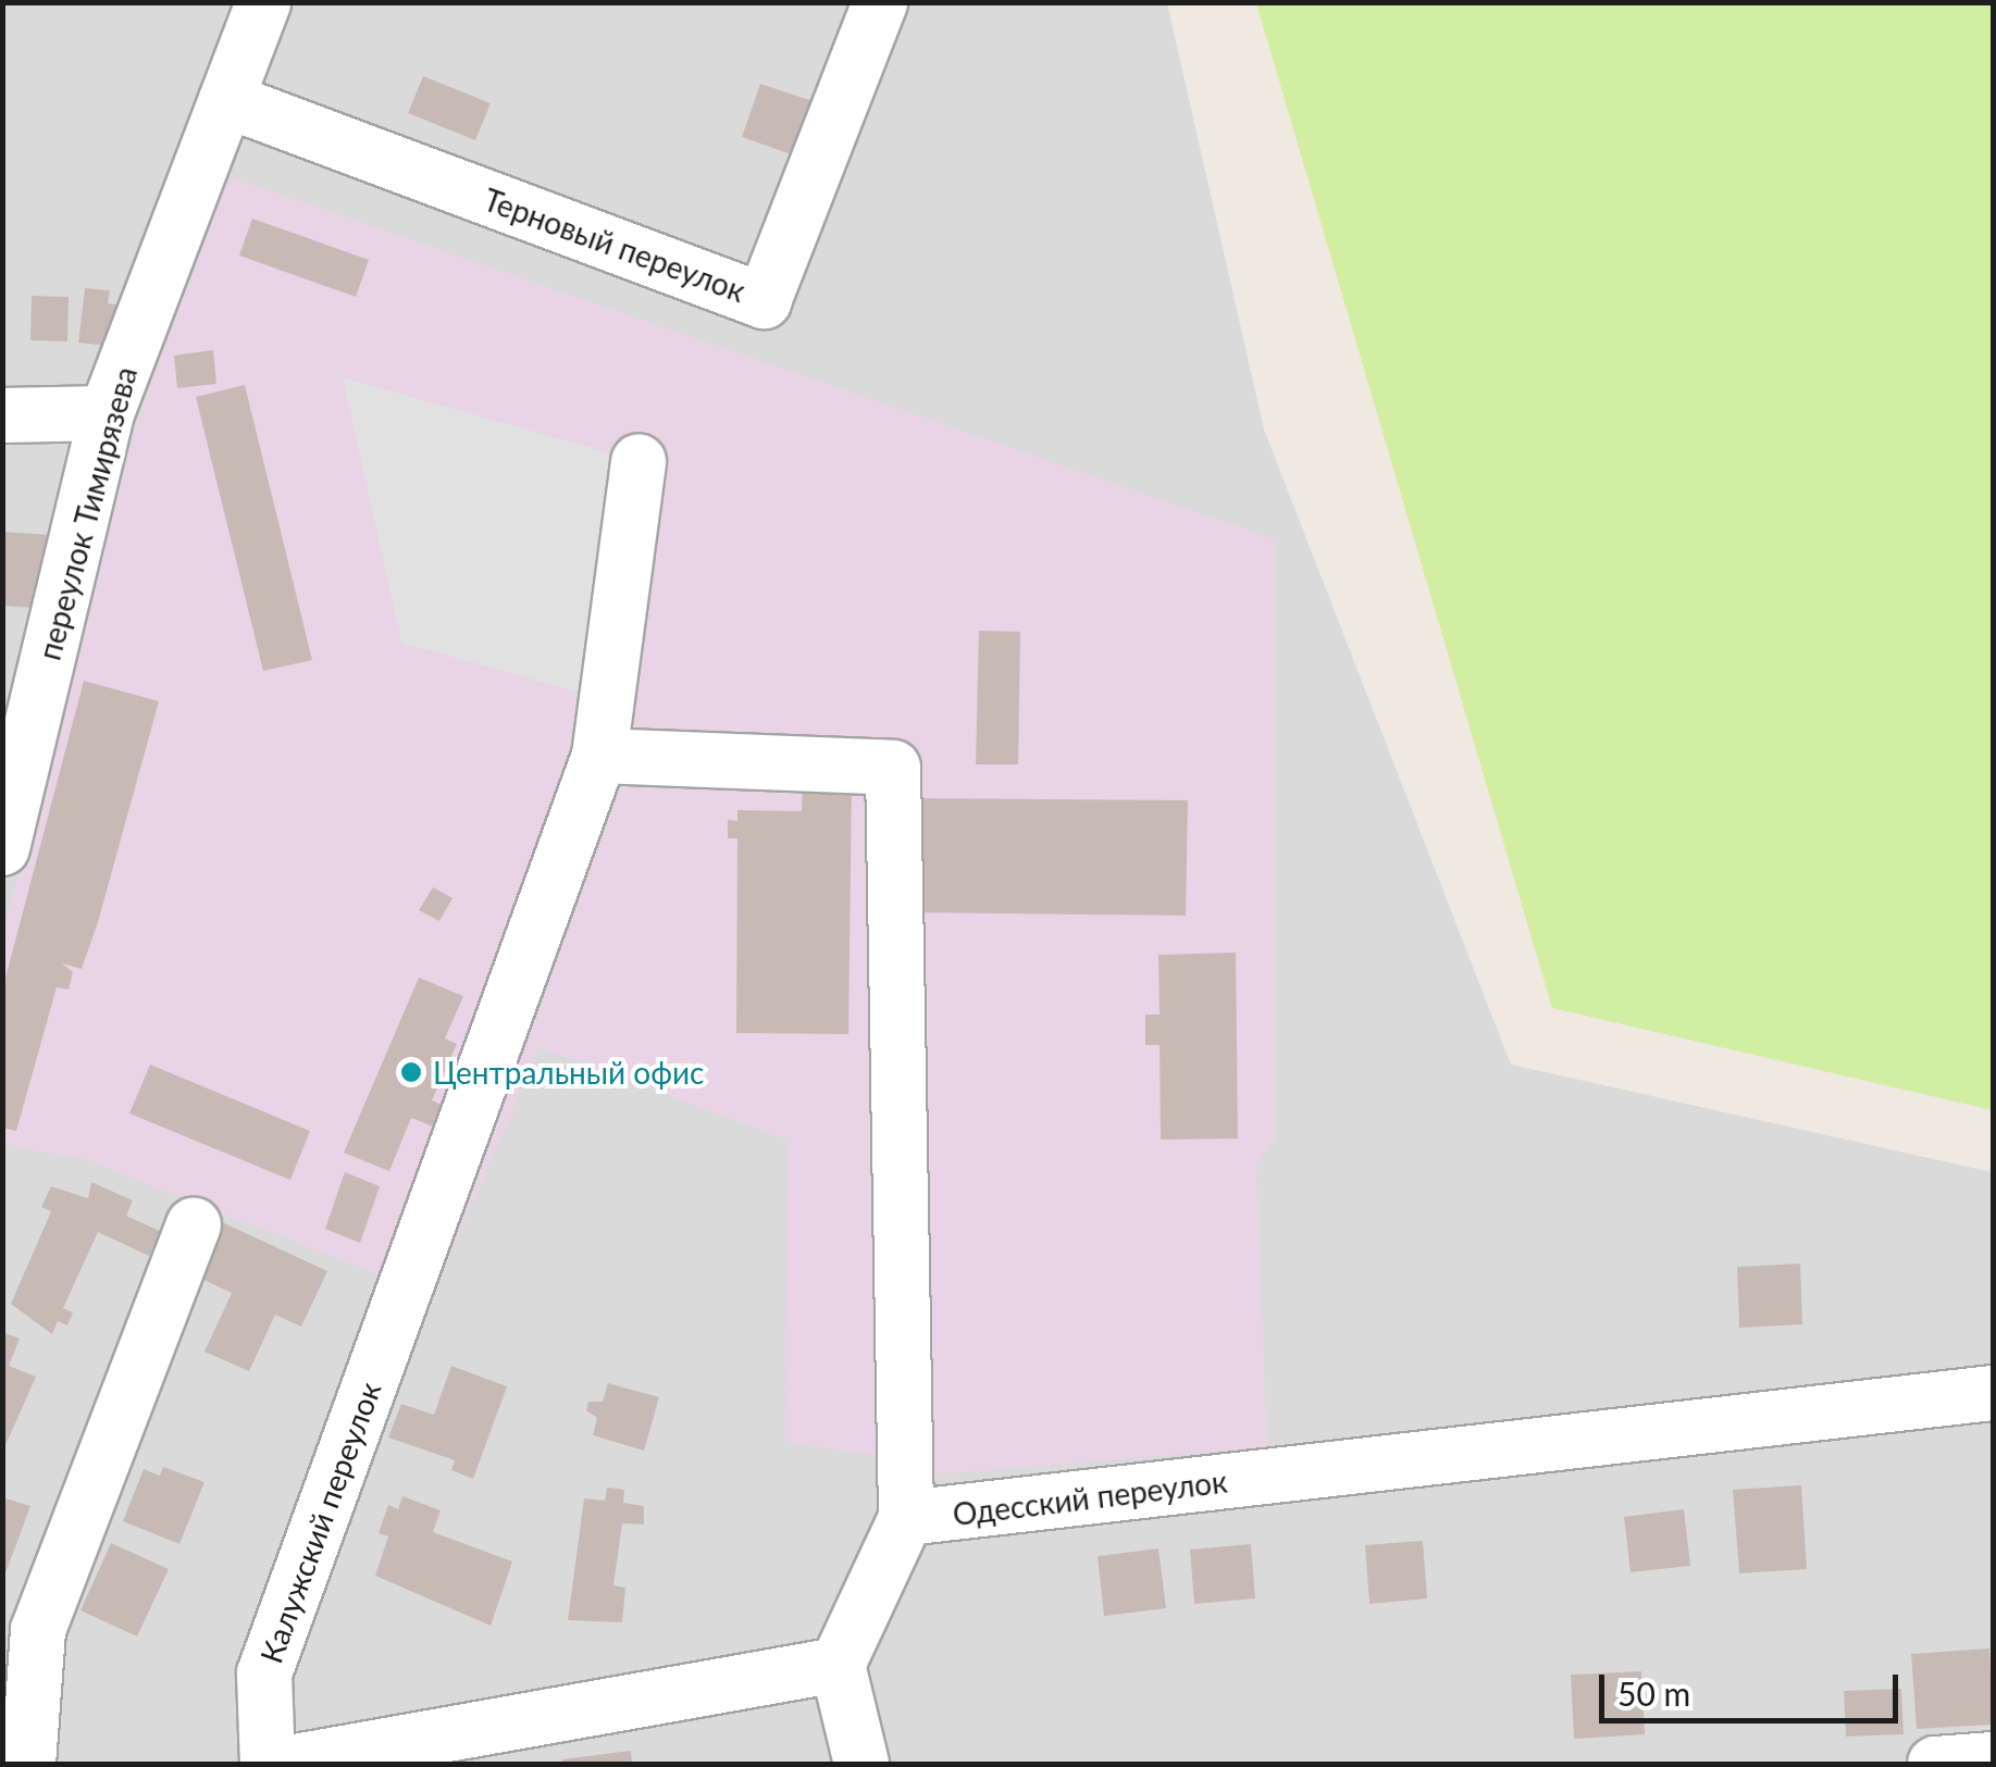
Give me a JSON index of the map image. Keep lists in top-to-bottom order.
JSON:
{
  "streets": {
    "street": [
      "Терновый переулок",
      "переулок Тимирязева",
      "Одесский переулок",
      "Калужский переулок"
    ]
  },
  "crossings": [
    ["Терновый переулок", "переулок Тимирязева"]
  ],
  "places": ["Центральный офис"],
  "scale_bar": "50 m"
}
